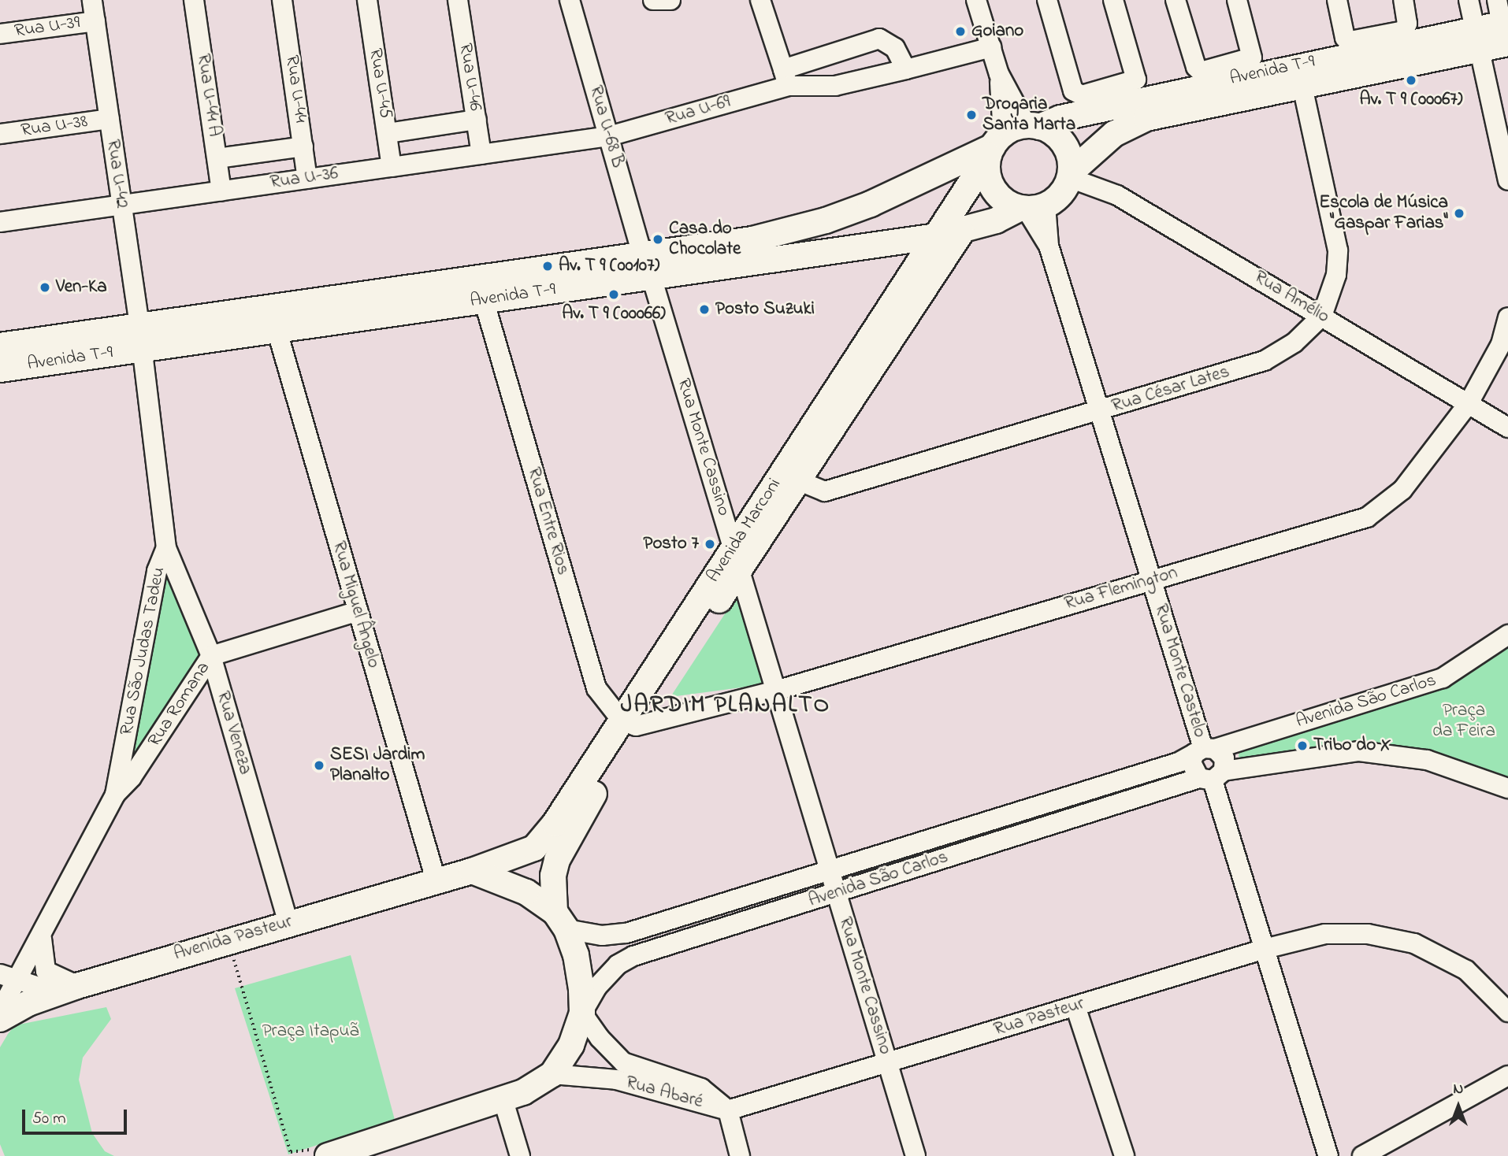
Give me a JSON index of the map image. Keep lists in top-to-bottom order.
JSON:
{
  "streets": {
    "main road": ["Avenida T-9", "Avenida Marconi", "Avenida Pasteur"],
    "street": [
      "Rua U-39",
      "Rua U-46",
      "Rua U-45",
      "Rua U-44",
      "Rua U-44 A",
      "Rua U-69",
      "Rua U-38",
      "Rua U-68 B",
      "Rua U-42",
      "Rua U-36",
      "Rua Amélio",
      "Rua César Lates",
      "Rua Monte Cassino",
      "Rua Entre Rios",
      "Rua Flemington",
      "Rua Miguel Ângelo",
      "Rua São Judas Tadeu",
      "Rua Monte Castelo",
      "Avenida São Carlos",
      "Rua Romana",
      "Rua Veneza",
      "Rua Pasteur",
      "Rua Abaré"
    ]
  },
  "crossings": [
    ["Rua U-39", "Rua U-42"],
    ["Avenida T-9", "Rua U-68 B"],
    ["Avenida T-9", "Rua U-42"],
    ["Avenida T-9", "Rua Amélio"],
    ["Avenida T-9", "Rua César Lates"],
    ["Avenida T-9", "Rua Monte Cassino"],
    ["Avenida T-9", "Rua Entre Rios"],
    ["Avenida T-9", "Avenida Marconi"],
    ["Avenida T-9", "Rua Miguel Ângelo"],
    ["Avenida T-9", "Rua São Judas Tadeu"],
    ["Avenida T-9", "Rua Monte Castelo"],
    ["Rua U-46", "Rua U-36"],
    ["Rua U-45", "Rua U-36"],
    ["Rua U-44", "Rua U-36"],
    ["Rua U-44 A", "Rua U-36"],
    ["Rua U-69", "Rua U-68 B"],
    ["Rua U-69", "Rua U-36"],
    ["Rua U-38", "Rua U-42"],
    ["Rua U-68 B", "Rua U-36"],
    ["Rua U-42", "Rua U-36"],
    ["Rua U-42", "Rua São Judas Tadeu"],
    ["Rua Amélio", "Rua César Lates"],
    ["Rua Amélio", "Avenida Marconi"],
    ["Rua Amélio", "Rua Flemington"],
    ["Rua Amélio", "Rua Monte Castelo"],
    ["Rua César Lates", "Avenida Marconi"],
    ["Rua César Lates", "Rua Monte Castelo"],
    ["Rua Monte Cassino", "Avenida Marconi"],
    ["Rua Monte Cassino", "Rua Flemington"],
    ["Rua Monte Cassino", "Avenida São Carlos"],
    ["Rua Monte Cassino", "Rua Pasteur"],
    ["Rua Entre Rios", "Avenida Marconi"],
    ["Rua Entre Rios", "Rua Flemington"],
    ["Avenida Marconi", "Rua Flemington"],
    ["Avenida Marconi", "Rua Monte Castelo"],
    ["Avenida Marconi", "Avenida São Carlos"],
    ["Avenida Marconi", "Avenida Pasteur"],
    ["Rua Flemington", "Rua Monte Castelo"],
    ["Rua Miguel Ângelo", "Rua Romana"],
    ["Rua Miguel Ângelo", "Avenida Pasteur"],
    ["Rua São Judas Tadeu", "Rua Romana"],
    ["Rua São Judas Tadeu", "Rua Veneza"],
    ["Rua Monte Castelo", "Avenida São Carlos"],
    ["Rua Romana", "Rua Veneza"],
    ["Rua Veneza", "Avenida Pasteur"],
    ["Rua Pasteur", "Rua Abaré"]
  ],
  "districts": ["JARDIM PLANALTO"],
  "parks": ["Praça da Feira", "Praça Itapuã"],
  "places": [
    "Goiano",
    "Av. T 9 (00067)",
    "Drogaria Santa Marta",
    "Escola de Música \"Gaspar Farias\"",
    "Casa do Chocolate",
    "Av. T 9 (00107)",
    "Ven-Ka",
    "Av. T 9 (00066)",
    "Posto Suzuki",
    "Posto 7",
    "Tribo do X",
    "SESI Jardim Planalto"
  ],
  "scale_bar": "50 m",
  "north": "top"
}
